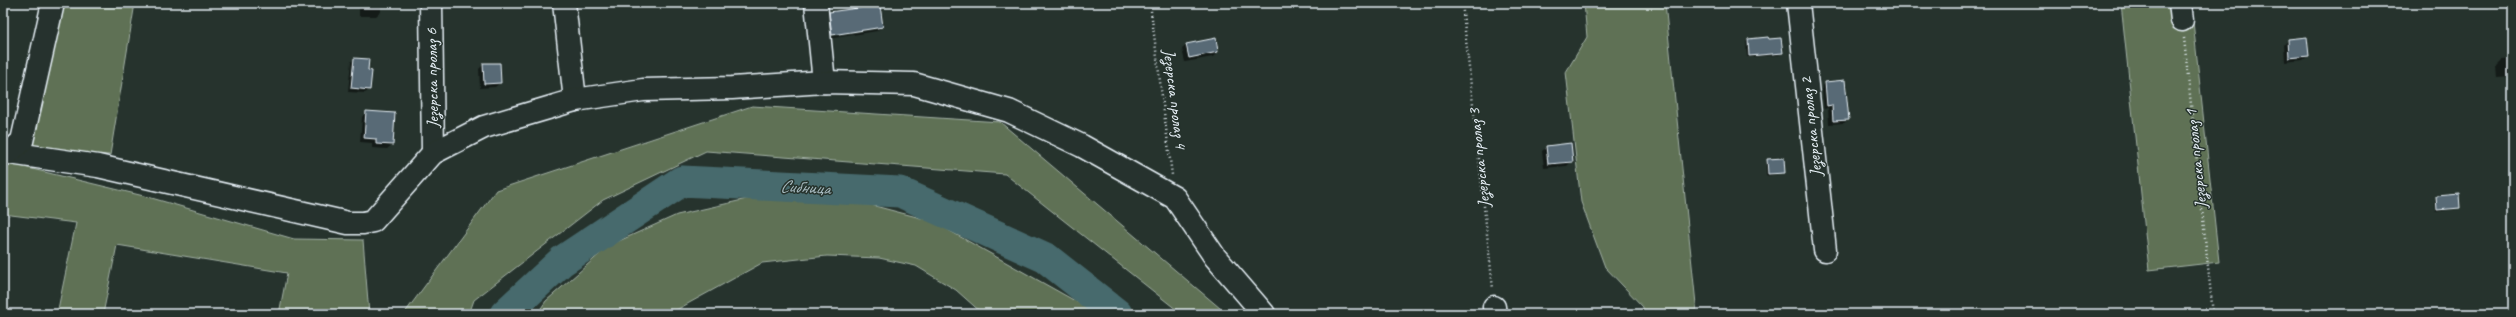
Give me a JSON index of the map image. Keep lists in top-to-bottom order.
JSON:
{
  "streets": {
    "street": ["Језерска пролаз 6", "Језерска пролаз 2"],
    "path": ["Језерска пролаз 4", "Језерска пролаз 3", "Језерска пролаз 1"]
  },
  "water": ["Сибница"]
}
